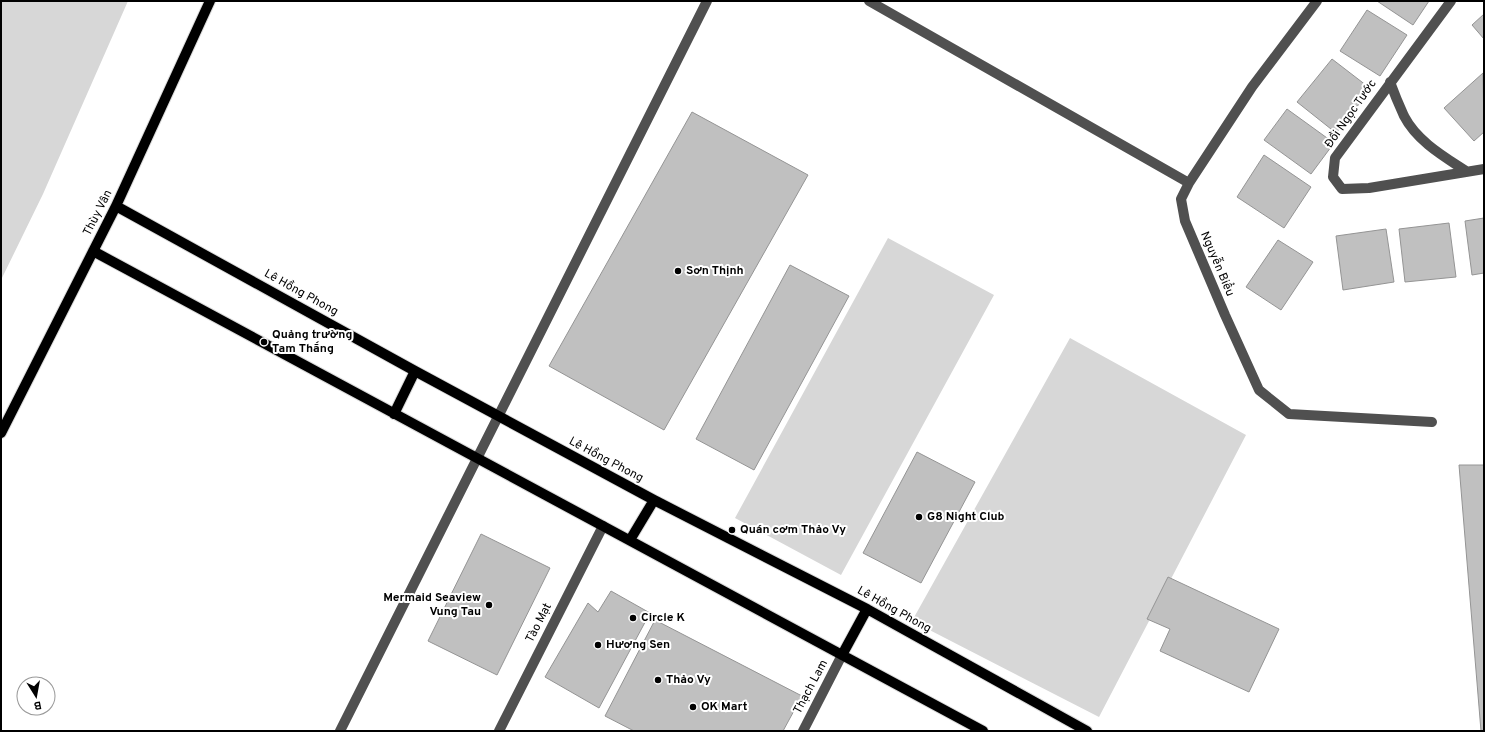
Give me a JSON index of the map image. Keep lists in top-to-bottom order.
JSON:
{
  "streets": {
    "main road": ["Thùy Vân", "Lê Hồng Phong"],
    "street": [
      "Đồi Ngọc Tước",
      "Nguyễn Biểu",
      "Tào Mạt",
      "Thạch Lam"
    ]
  },
  "crossings": [
    ["Thùy Vân", "Lê Hồng Phong"]
  ],
  "places": [
    "Sơn Thịnh",
    "Quảng trường Tam Thắng",
    "G8 Night Club",
    "Quán cơm Thảo Vy",
    "Mermaid Seaview Vung Tau",
    "Circle K",
    "Hương Sen",
    "Thảo Vy",
    "OK Mart"
  ],
  "north": "bottom"
}
